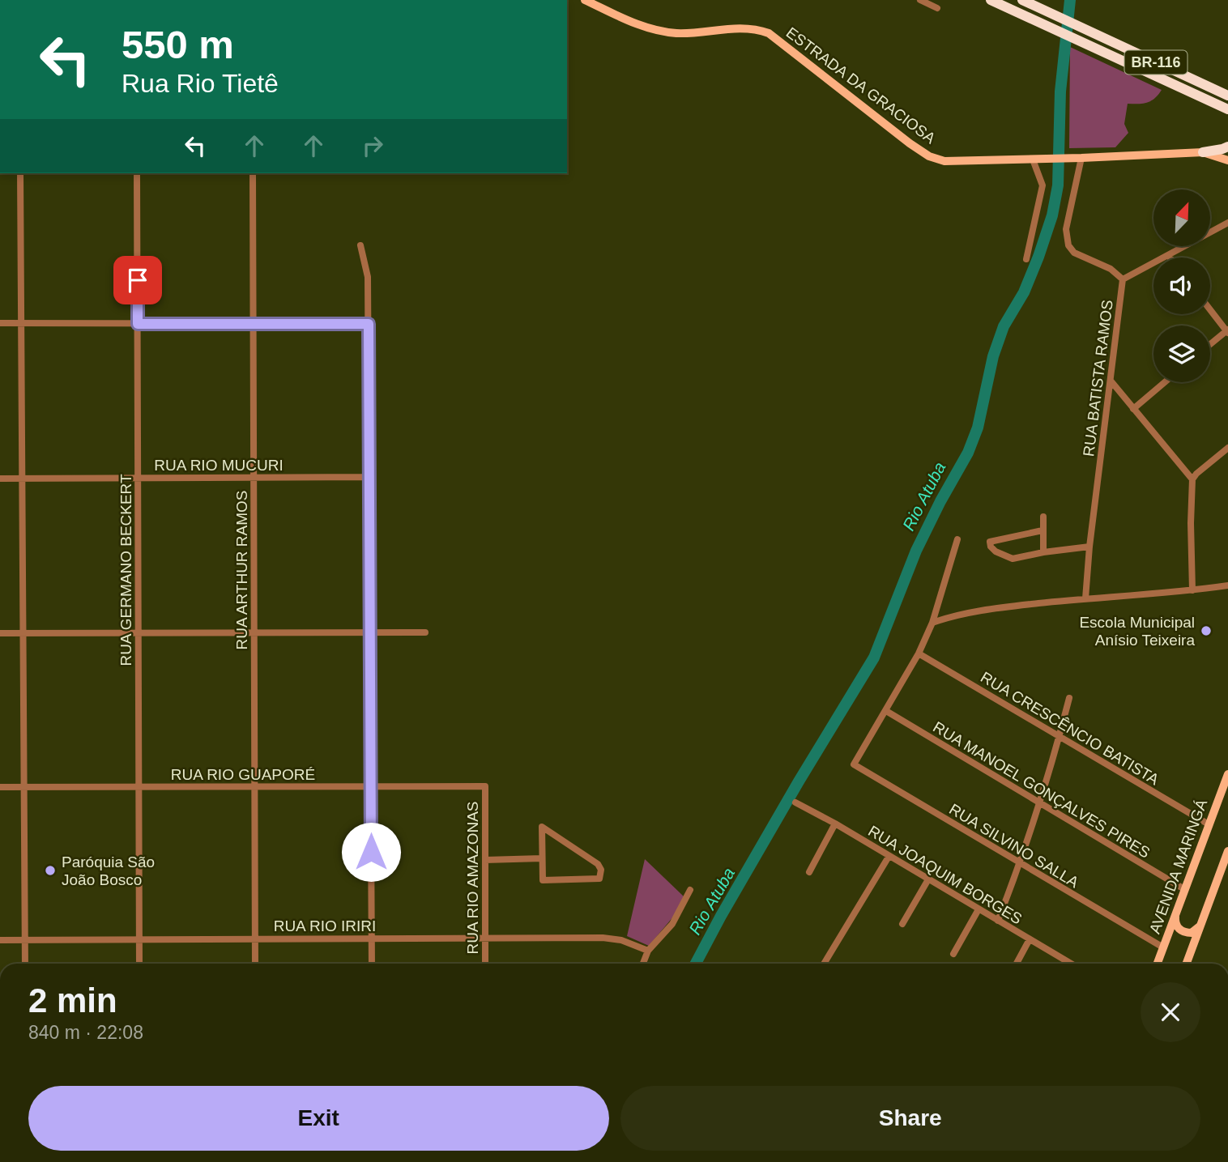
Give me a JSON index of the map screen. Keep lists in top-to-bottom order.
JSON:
{
  "streets": {
    "highway": ["BR-116"],
    "main road": ["ESTRADA DA GRACIOSA", "AVENIDA MARINGÁ"],
    "street": [
      "RUA BATISTA RAMOS",
      "RUA RIO MUCURI",
      "RUA GERMANO BECKERT",
      "RUA ARTHUR RAMOS",
      "RUA CRESCÊNCIO BATISTA",
      "RUA RIO GUAPORÉ",
      "RUA MANOEL GONÇALVES PIRES",
      "RUA SILVINO SALLA",
      "RUA JOAQUIM BORGES",
      "RUA RIO AMAZONAS",
      "RUA RIO IRIRI"
    ]
  },
  "crossings": [
    ["RUA RIO MUCURI", "RUA GERMANO BECKERT"],
    ["RUA RIO MUCURI", "RUA ARTHUR RAMOS"],
    ["RUA GERMANO BECKERT", "RUA RIO GUAPORÉ"],
    ["RUA GERMANO BECKERT", "RUA RIO IRIRI"],
    ["RUA ARTHUR RAMOS", "RUA RIO GUAPORÉ"],
    ["RUA ARTHUR RAMOS", "RUA RIO IRIRI"],
    ["RUA CRESCÊNCIO BATISTA", "AVENIDA MARINGÁ"],
    ["RUA RIO GUAPORÉ", "RUA RIO AMAZONAS"],
    ["RUA MANOEL GONÇALVES PIRES", "RUA SILVINO SALLA"],
    ["RUA MANOEL GONÇALVES PIRES", "AVENIDA MARINGÁ"],
    ["RUA SILVINO SALLA", "AVENIDA MARINGÁ"],
    ["RUA RIO AMAZONAS", "RUA RIO IRIRI"]
  ],
  "water": ["Rio Atuba"],
  "places": ["Escola Municipal Anísio Teixeira", "Paróquia São João Bosco"],
  "north": "top right",
  "page": {
    "turn": ["550 m", "Rua Rio Tietê"],
    "heading": ["2 min", "840 m · 22:08"],
    "buttons": ["Exit", "Share"]
  }
}
